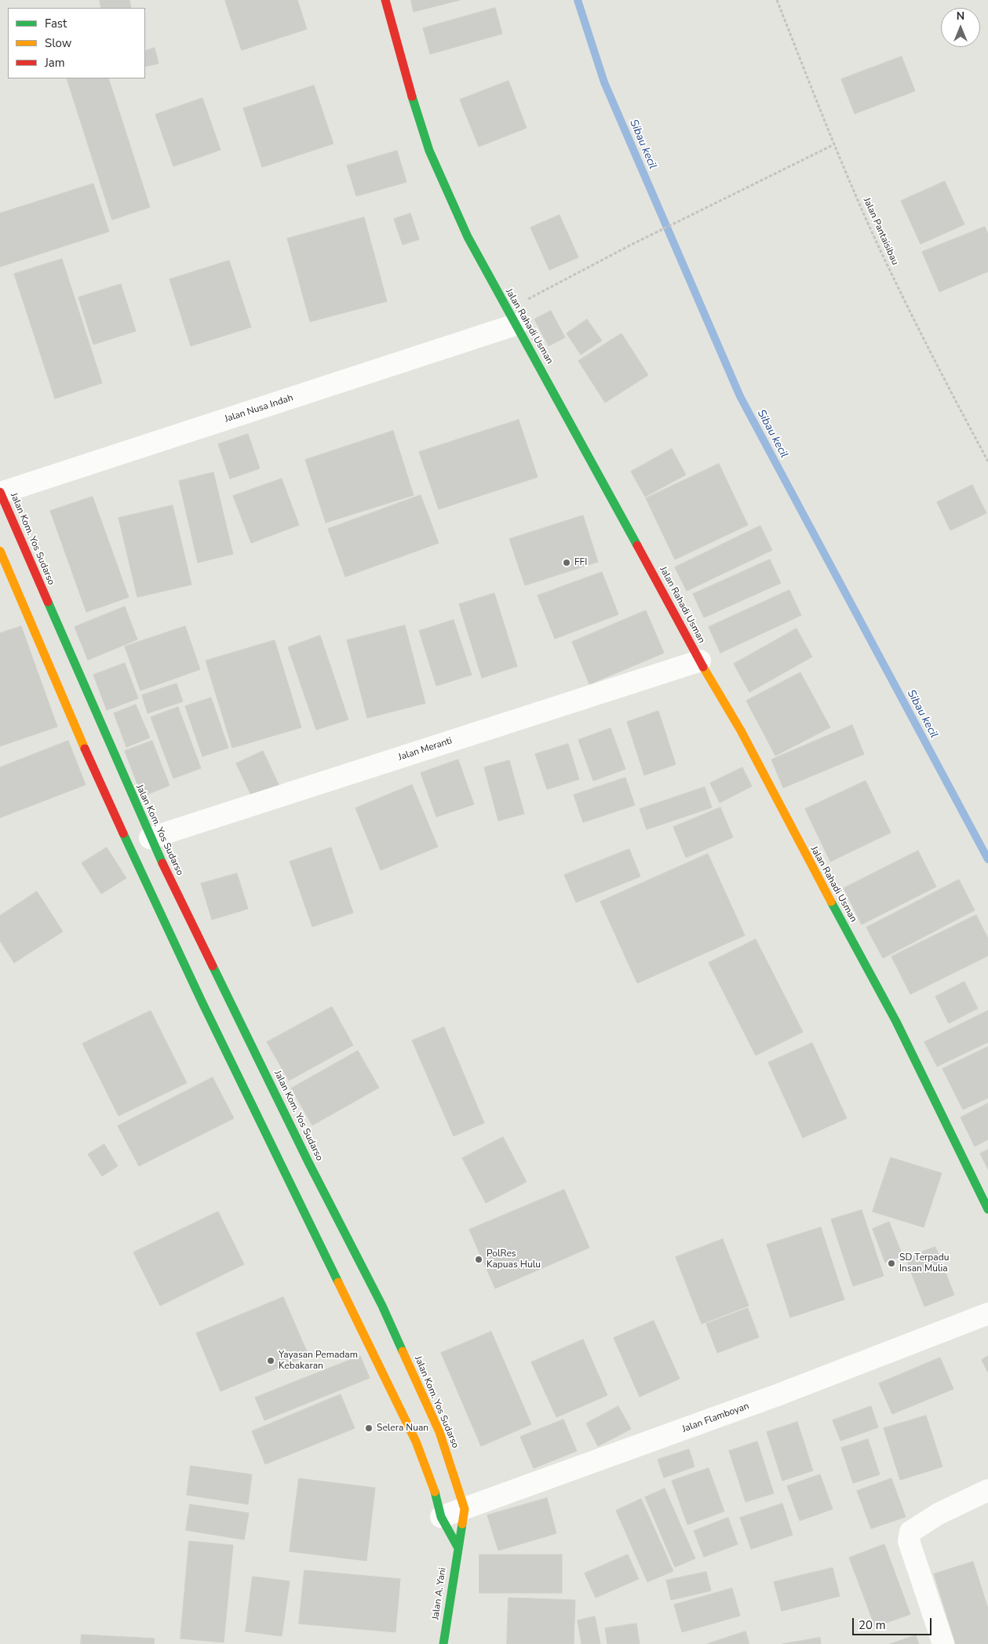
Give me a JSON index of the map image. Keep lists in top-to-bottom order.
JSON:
{
  "streets": {
    "main road": ["Jalan Rahadi Usman", "Jalan Kom. Yos Sudarso", "Jalan A. Yani"],
    "street": ["Jalan Nusa Indah", "Jalan Meranti", "Jalan Flamboyan"],
    "path": ["Jalan Pantaisibau"]
  },
  "crossings": [
    ["Jalan Rahadi Usman", "Jalan Nusa Indah"],
    ["Jalan Rahadi Usman", "Jalan Meranti"],
    ["Jalan Nusa Indah", "Jalan Kom. Yos Sudarso"],
    ["Jalan Kom. Yos Sudarso", "Jalan Meranti"],
    ["Jalan Kom. Yos Sudarso", "Jalan Flamboyan"],
    ["Jalan Kom. Yos Sudarso", "Jalan A. Yani"]
  ],
  "water": ["Sibau kecil"],
  "places": [
    "FFI",
    "PolRes Kapuas Hulu",
    "SD Terpadu Insan Mulia",
    "Yayasan Pemadam Kebakaran",
    "Selera Nuan"
  ],
  "legend": ["Fast", "Slow", "Jam"],
  "scale_bar": "20 m",
  "north": "top"
}
